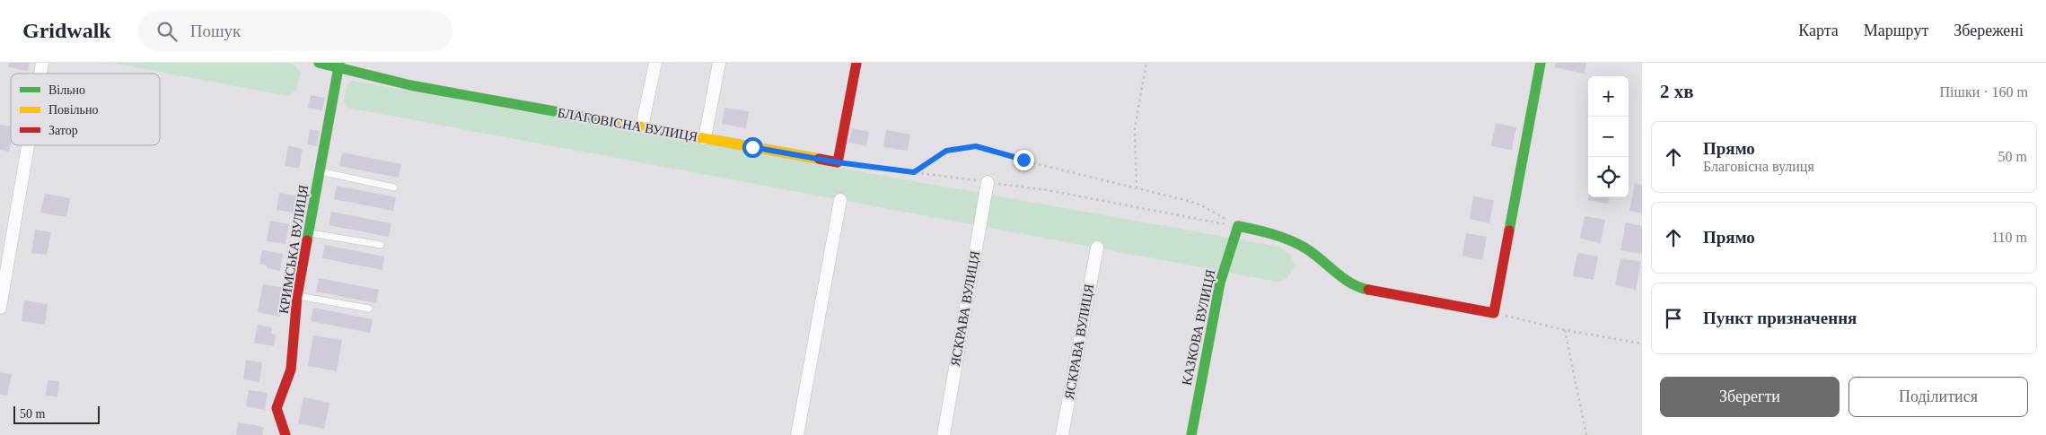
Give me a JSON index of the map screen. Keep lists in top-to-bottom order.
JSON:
{
  "streets": {
    "street": [
      "БЛАГОВІСНА ВУЛИЦЯ",
      "КРИМСЬКА ВУЛИЦЯ",
      "ЯСКРАВА ВУЛИЦЯ",
      "КАЗКОВА ВУЛИЦЯ"
    ]
  },
  "crossings": [
    ["БЛАГОВІСНА ВУЛИЦЯ", "КРИМСЬКА ВУЛИЦЯ"]
  ],
  "legend": ["Вільно", "Повільно", "Затор"],
  "scale_bar": "50 m",
  "page": {
    "header": "Gridwalk",
    "search": "Пошук",
    "nav": ["Карта", "Маршрут", "Збережені"],
    "heading": ["2 хв", "Пішки · 160 m"],
    "map_buttons": ["+", "−"],
    "list": [
      ["Прямо", "Благовісна вулиця", "50 m"],
      ["Прямо", "110 m"],
      "Пункт призначення"
    ],
    "buttons": ["Зберегти", "Поділитися"],
    "scale": "50 m"
  }
}
